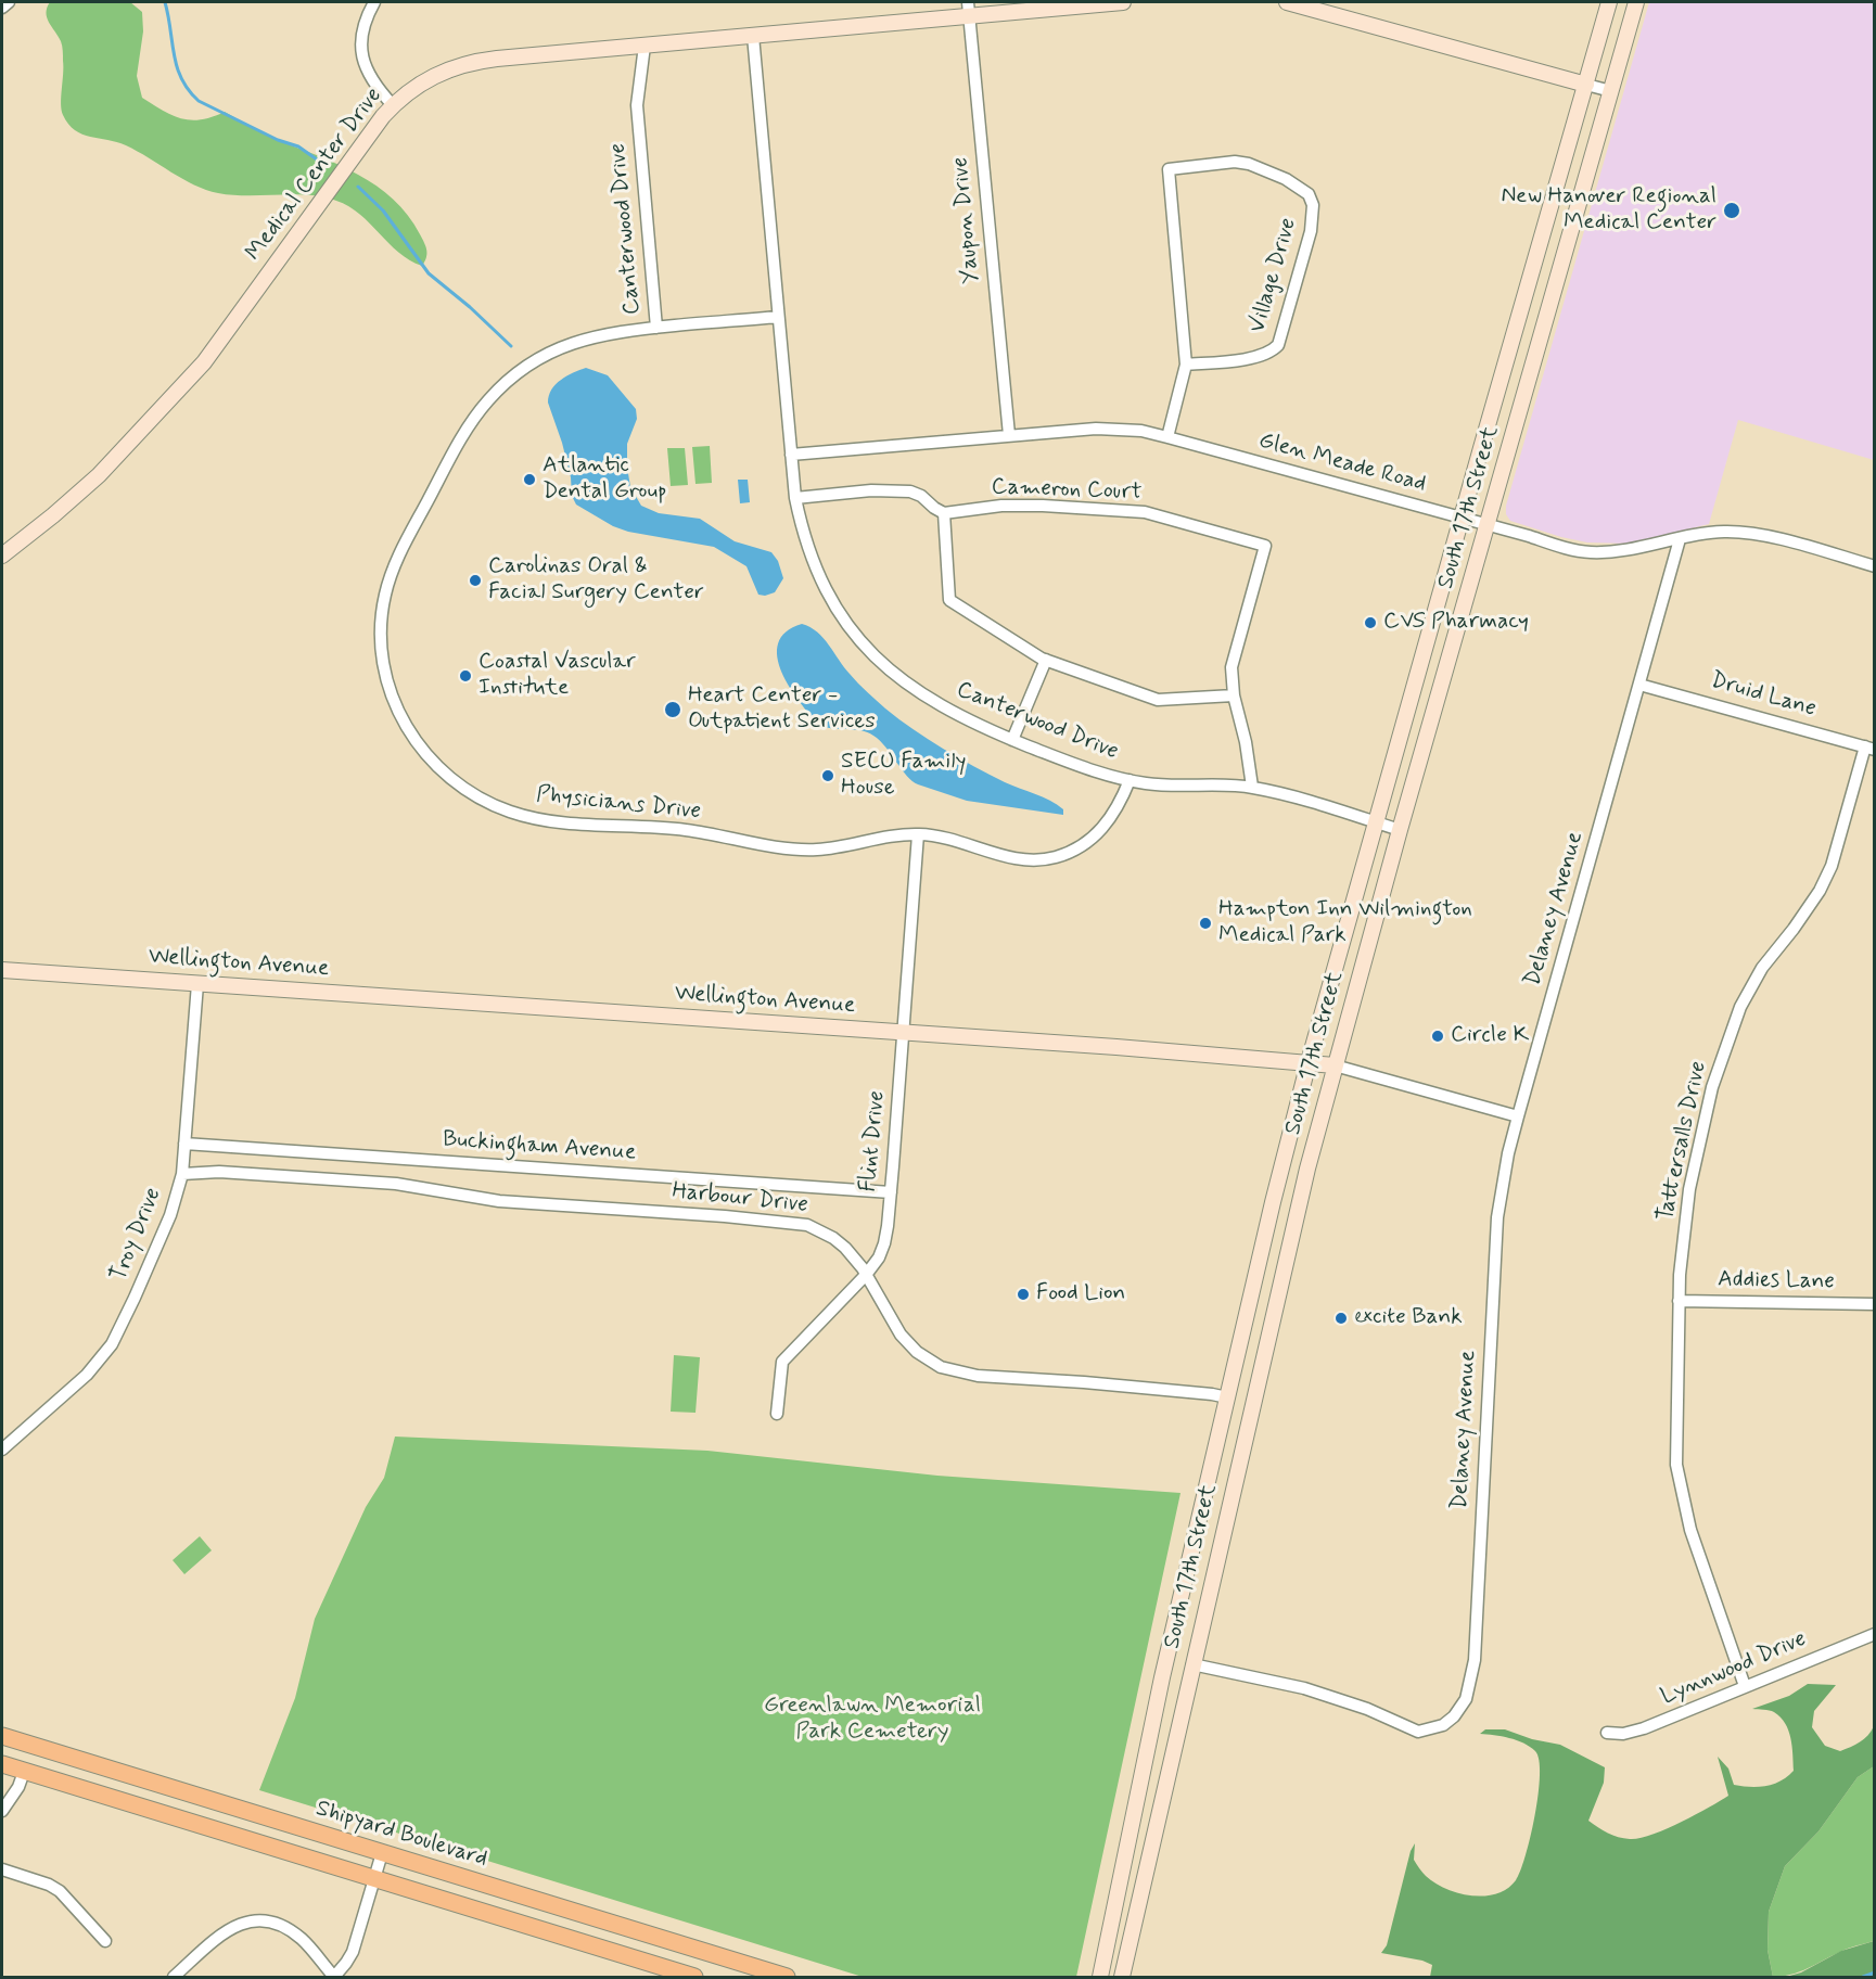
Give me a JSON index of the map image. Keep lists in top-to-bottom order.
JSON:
{
  "streets": {
    "main road": [
      "Medical Center Drive",
      "South 17th Street",
      "Wellington Avenue",
      "Shipyard Boulevard"
    ],
    "street": [
      "Yaupon Drive",
      "Canterwood Drive",
      "Village Drive",
      "Glen Meade Road",
      "Cameron Court",
      "Druid Lane",
      "Physicians Drive",
      "Delaney Avenue",
      "Flint Drive",
      "Tattersalls Drive",
      "Buckingham Avenue",
      "Harbour Drive",
      "Troy Drive",
      "Addies Lane",
      "Lynnwood Drive"
    ]
  },
  "crossings": [
    ["Medical Center Drive", "Yaupon Drive"],
    ["Medical Center Drive", "Canterwood Drive"],
    ["Yaupon Drive", "Glen Meade Road"],
    ["Canterwood Drive", "Glen Meade Road"],
    ["Canterwood Drive", "Cameron Court"],
    ["Canterwood Drive", "South 17th Street"],
    ["Canterwood Drive", "Physicians Drive"],
    ["Glen Meade Road", "South 17th Street"],
    ["Glen Meade Road", "Delaney Avenue"],
    ["South 17th Street", "Delaney Avenue"],
    ["South 17th Street", "Wellington Avenue"],
    ["South 17th Street", "Harbour Drive"],
    ["Druid Lane", "Delaney Avenue"],
    ["Druid Lane", "Tattersalls Drive"],
    ["Physicians Drive", "Flint Drive"],
    ["Delaney Avenue", "Wellington Avenue"],
    ["Wellington Avenue", "Flint Drive"],
    ["Wellington Avenue", "Troy Drive"],
    ["Flint Drive", "Buckingham Avenue"],
    ["Flint Drive", "Harbour Drive"],
    ["Tattersalls Drive", "Addies Lane"],
    ["Tattersalls Drive", "Lynnwood Drive"],
    ["Buckingham Avenue", "Troy Drive"],
    ["Harbour Drive", "Troy Drive"]
  ],
  "parks": ["Greenlawn Memorial Park Cemetery"],
  "places": [
    "New Hanover Regional Medical Center",
    "Atlantic Dental Group",
    "Carolinas Oral & Facial Surgery Center",
    "CVS Pharmacy",
    "Coastal Vascular Institute",
    "Heart Center - Outpatient Services",
    "SECU Family House",
    "Hampton Inn Wilmington Medical Park",
    "Circle K",
    "Food Lion",
    "excite Bank"
  ]
}
